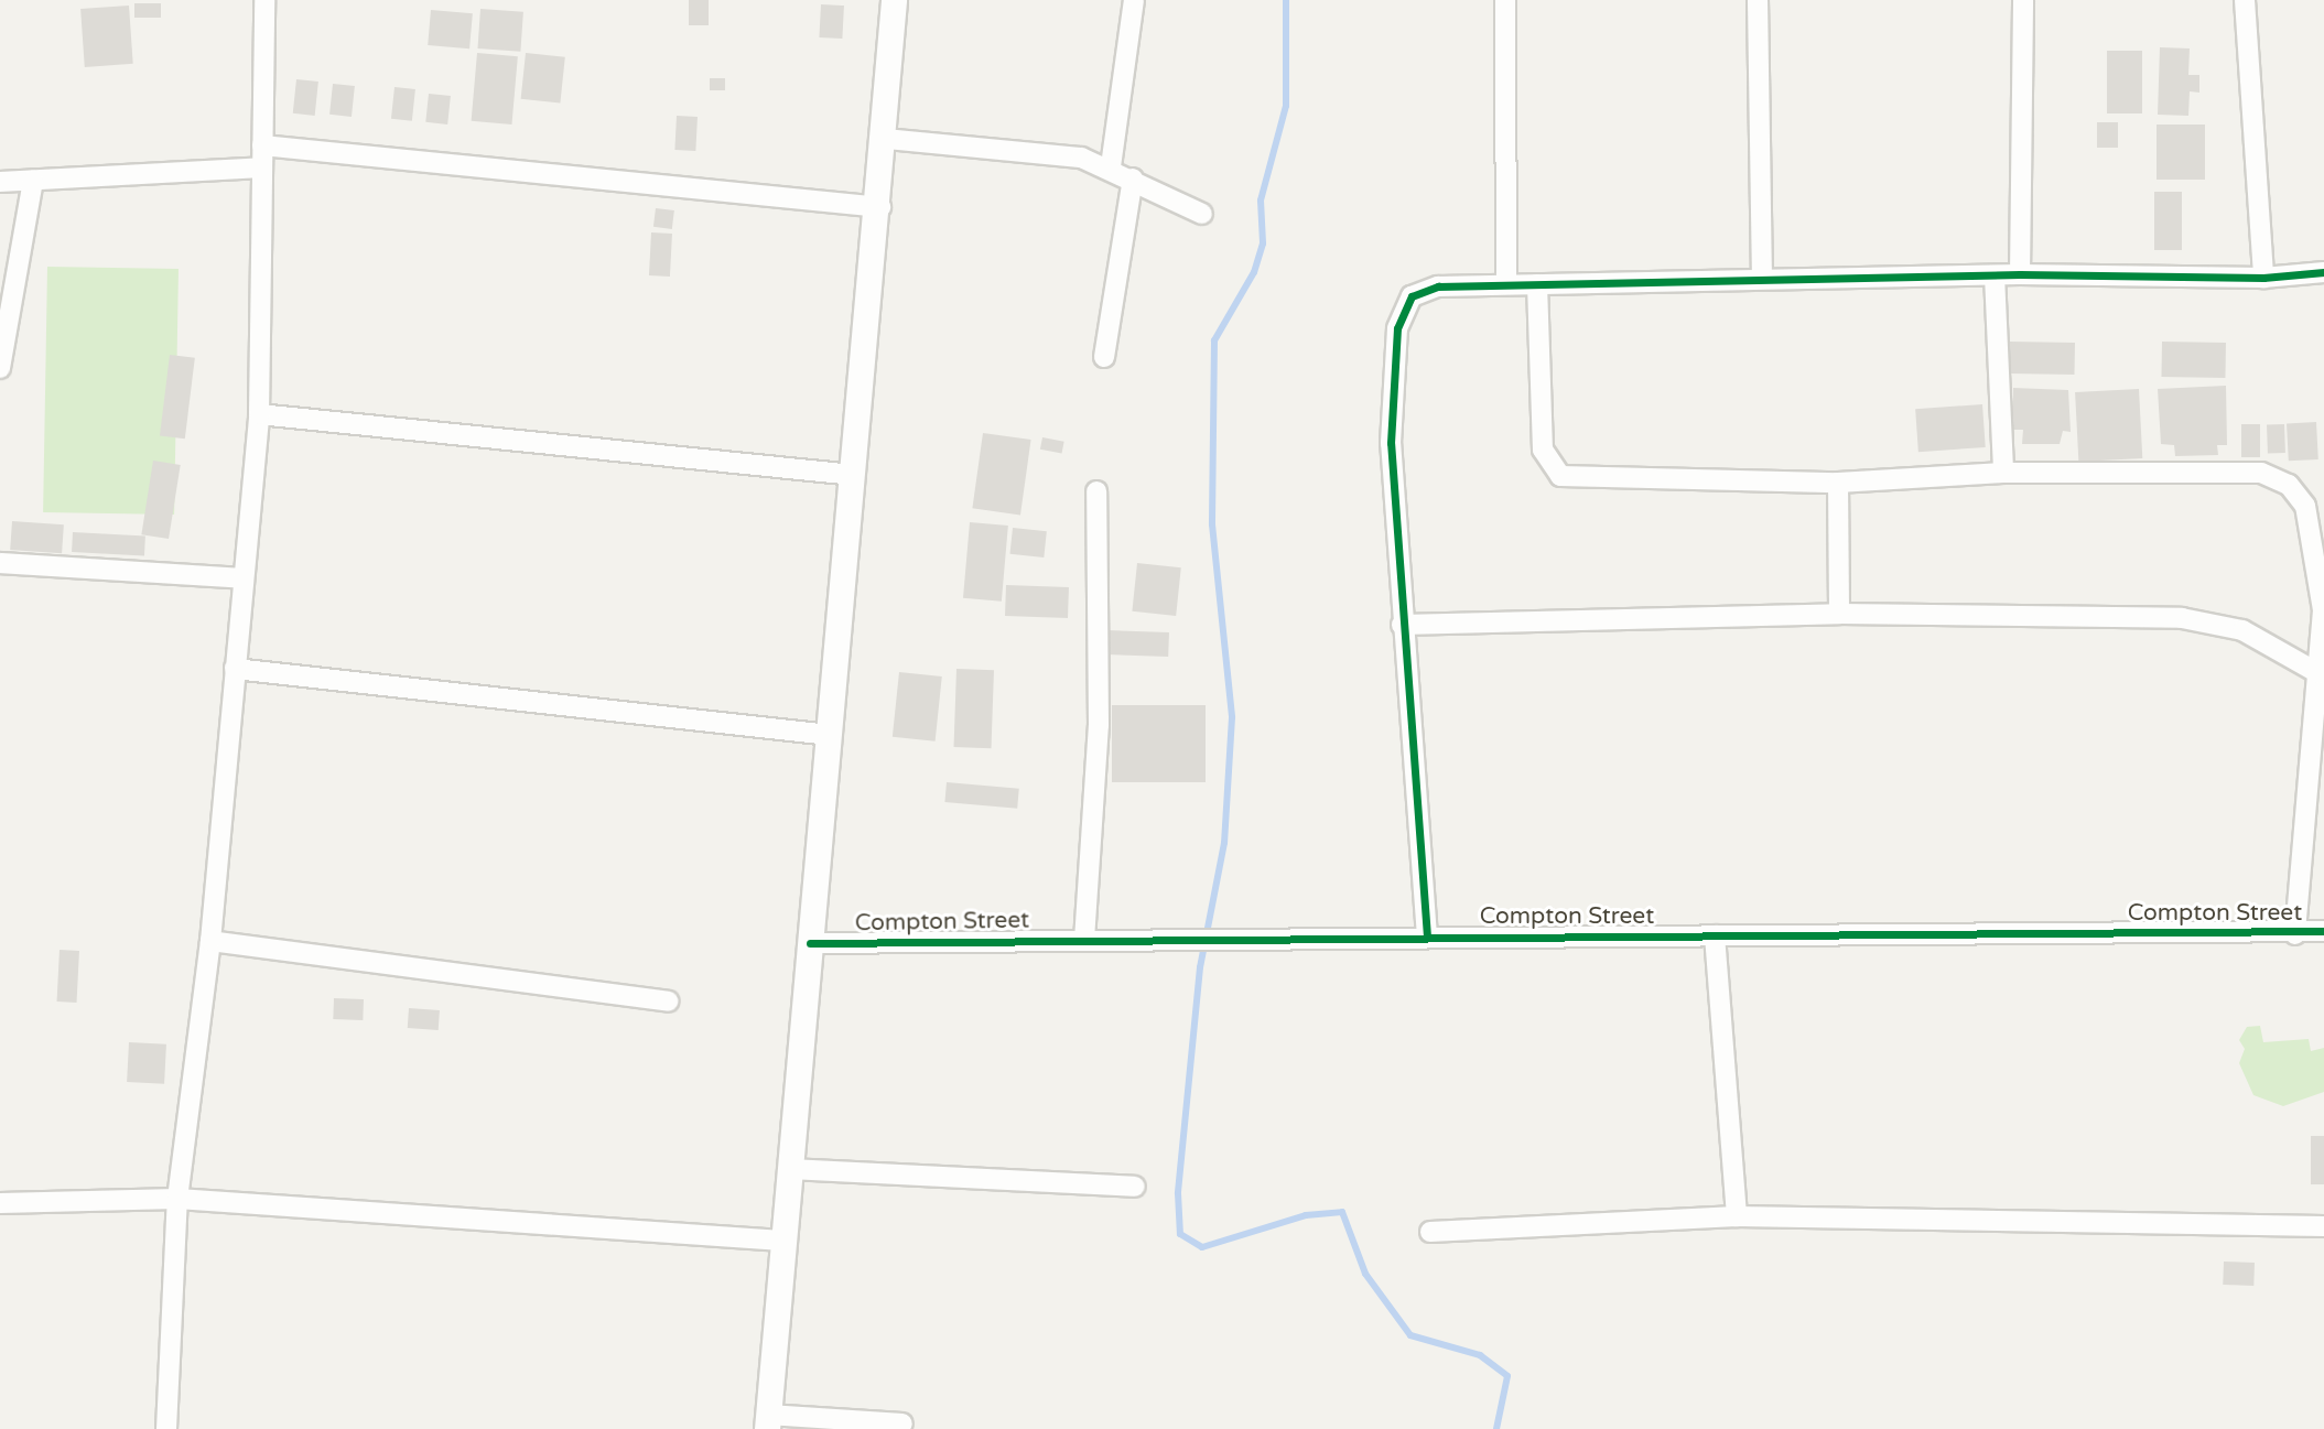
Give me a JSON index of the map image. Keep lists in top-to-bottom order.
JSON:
{
  "streets": {
    "street": ["Compton Street"]
  }
}
